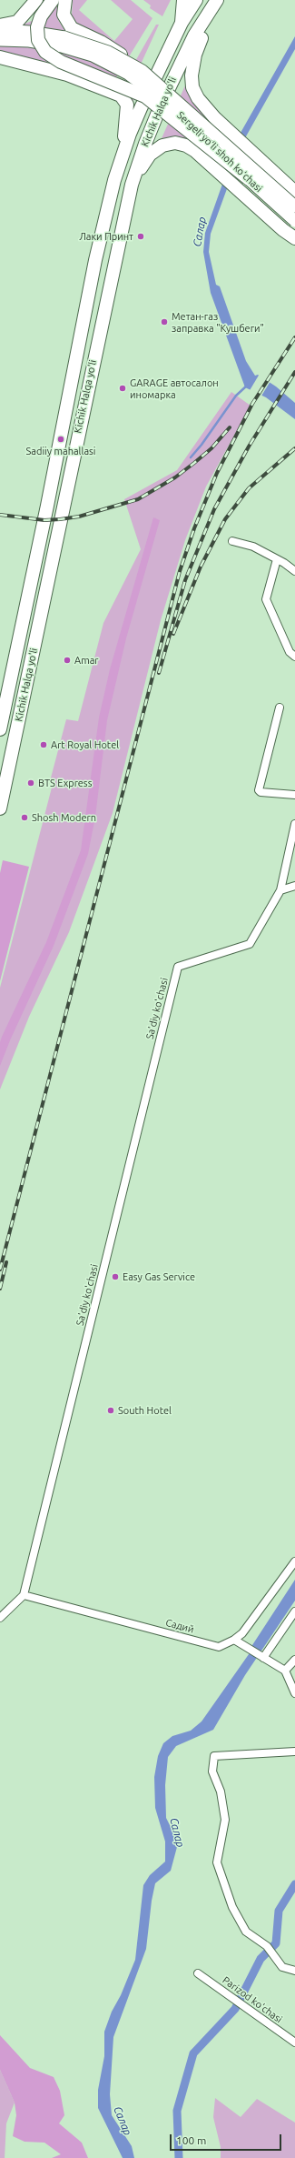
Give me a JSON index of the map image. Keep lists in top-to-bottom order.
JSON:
{
  "streets": {
    "highway": ["Kichik Halqa yo'li"],
    "main road": ["Sergeli yo‘li shoh ko‘chasi"],
    "street": ["Sa'diy ko'chasi", "Садий", "Parizod ko'chasi"]
  },
  "crossings": [
    ["Sa'diy ko'chasi", "Садий"]
  ],
  "water": ["Салар"],
  "places": [
    "Лаки Принт",
    "Метан-газ заправка \"Кушбеги\"",
    "GARAGE автосалон иномарка",
    "Sadiiy mahallasi",
    "Amar",
    "Art Royal Hotel",
    "BTS Express",
    "Shosh Modern",
    "Easy Gas Service",
    "South Hotel"
  ],
  "scale_bar": "100 m"
}
